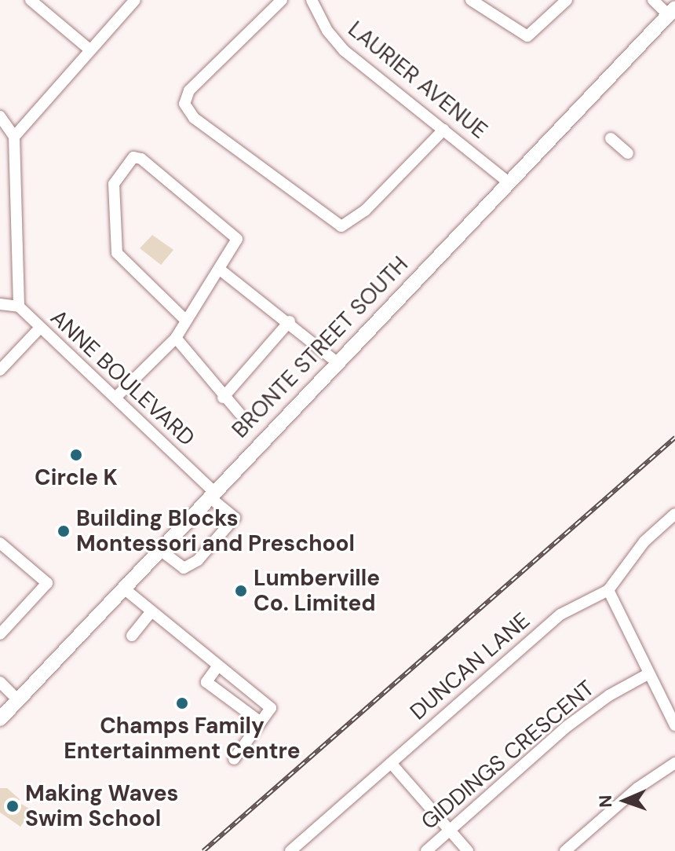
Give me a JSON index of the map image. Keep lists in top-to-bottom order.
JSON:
{
  "streets": {
    "main road": ["BRONTE STREET SOUTH"],
    "street": [
      "LAURIER AVENUE",
      "ANNE BOULEVARD",
      "DUNCAN LANE",
      "GIDDINGS CRESCENT"
    ]
  },
  "crossings": [
    ["LAURIER AVENUE", "BRONTE STREET SOUTH"],
    ["BRONTE STREET SOUTH", "ANNE BOULEVARD"]
  ],
  "places": [
    "Circle K",
    "Building Blocks Montessori and Preschool",
    "Lumberville Co. Limited",
    "Champs Family Entertainment Centre",
    "Making Waves Swim School"
  ],
  "north": "left"
}
